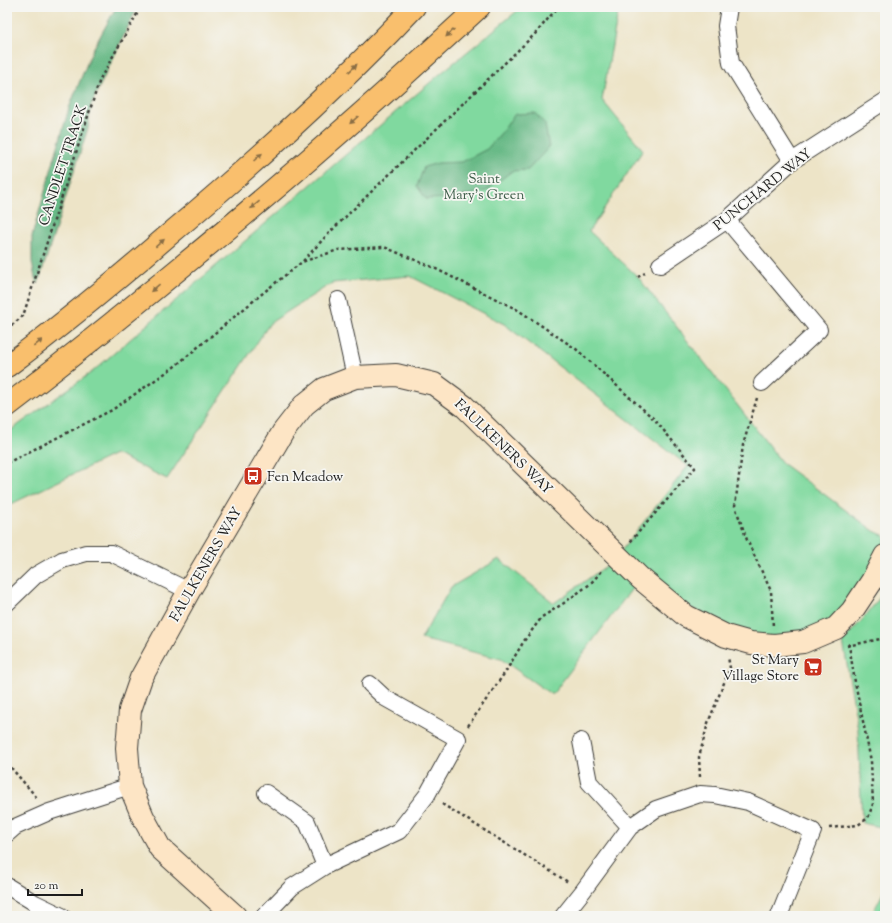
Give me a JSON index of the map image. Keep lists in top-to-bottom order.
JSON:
{
  "streets": {
    "street": ["PUNCHARD WAY", "FAULKENERS WAY"],
    "path": ["CANDLET TRACK"]
  },
  "parks": ["Saint Mary's Green"],
  "places": {
    "bus stop": ["Fen Meadow"],
    "supermarket": ["St Mary Village Store"]
  },
  "scale_bar": "20 m"
}
